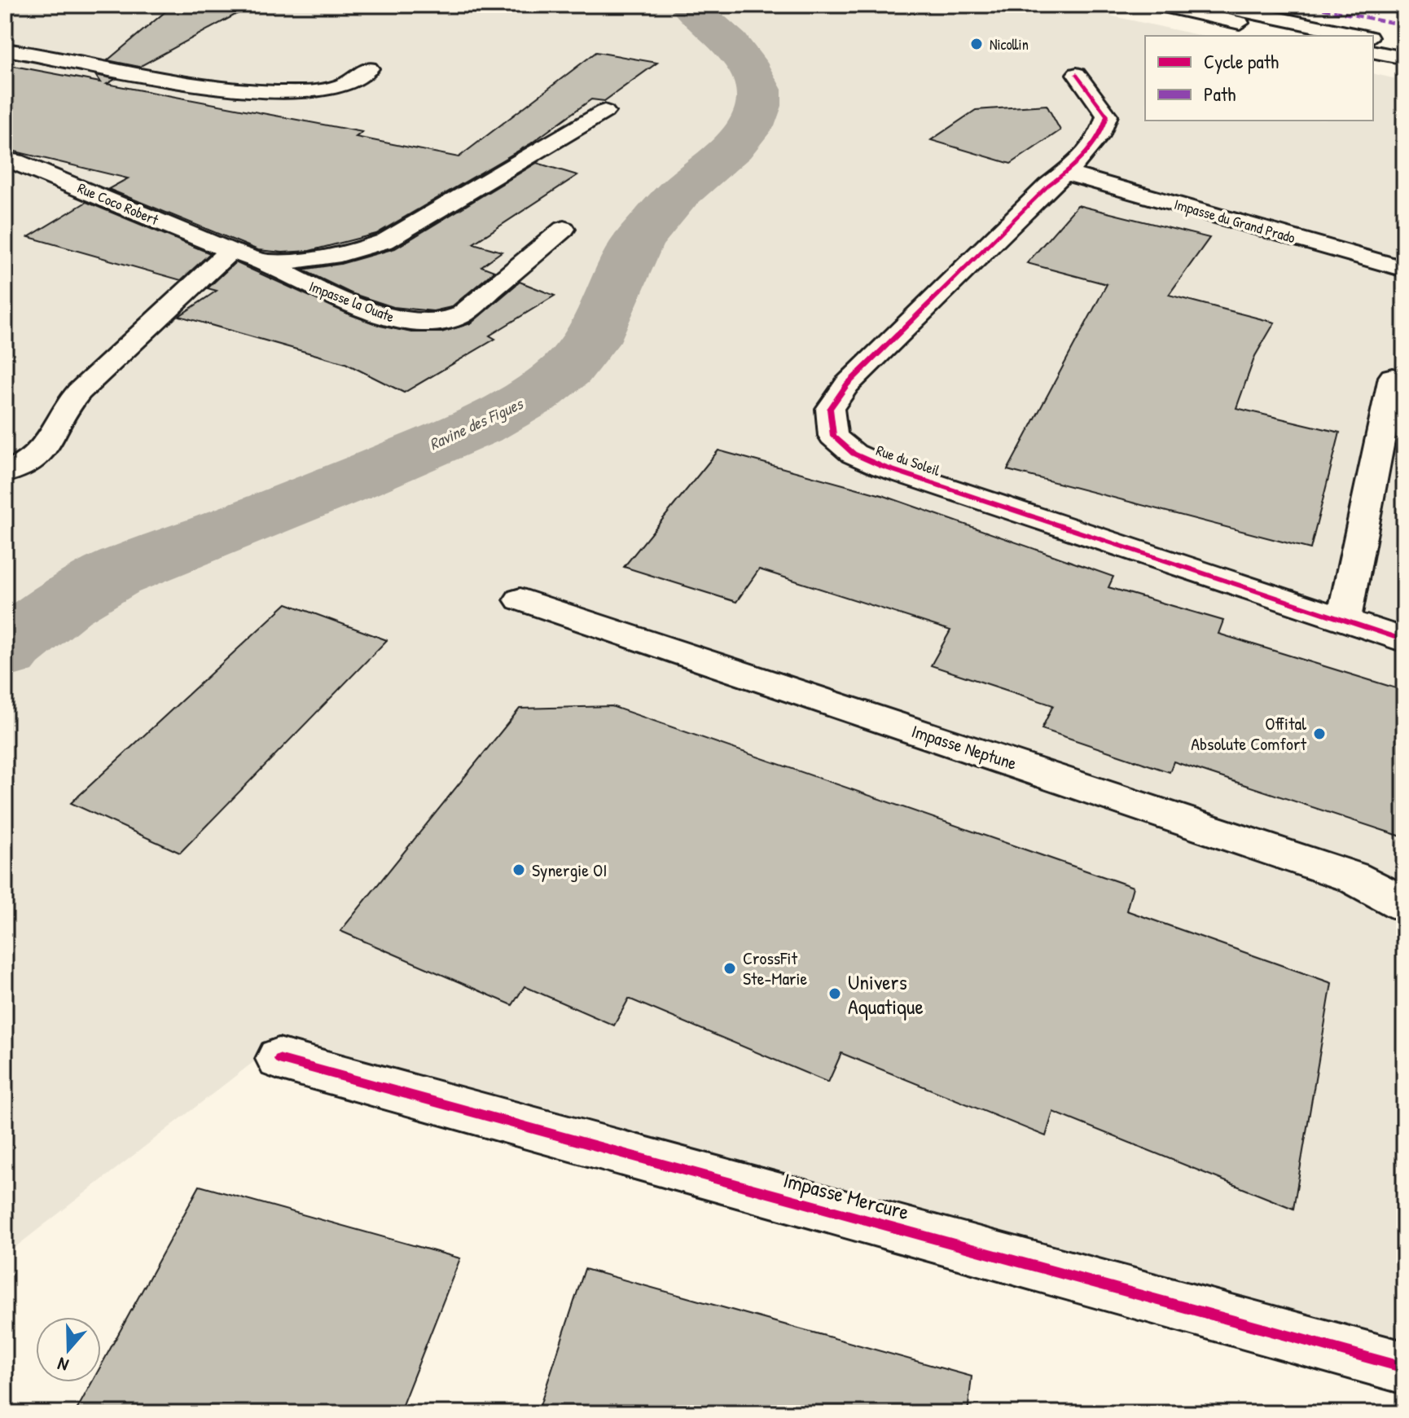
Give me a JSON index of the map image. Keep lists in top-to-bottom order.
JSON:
{
  "streets": {
    "main road": [
      "Rue Coco Robert",
      "Impasse du Grand Prado",
      "Impasse la Ouate",
      "Rue du Soleil",
      "Impasse Neptune",
      "Impasse Mercure"
    ]
  },
  "crossings": [
    ["Rue Coco Robert", "Impasse la Ouate"],
    ["Impasse du Grand Prado", "Rue du Soleil"]
  ],
  "water": ["Ravine des Figues"],
  "places": [
    "Nicollin",
    "Offital Absolute Comfort",
    "Synergie OI",
    "CrossFit Ste-Marie",
    "Univers Aquatique"
  ],
  "legend": ["Cycle path", "Path"],
  "north": "bottom"
}
